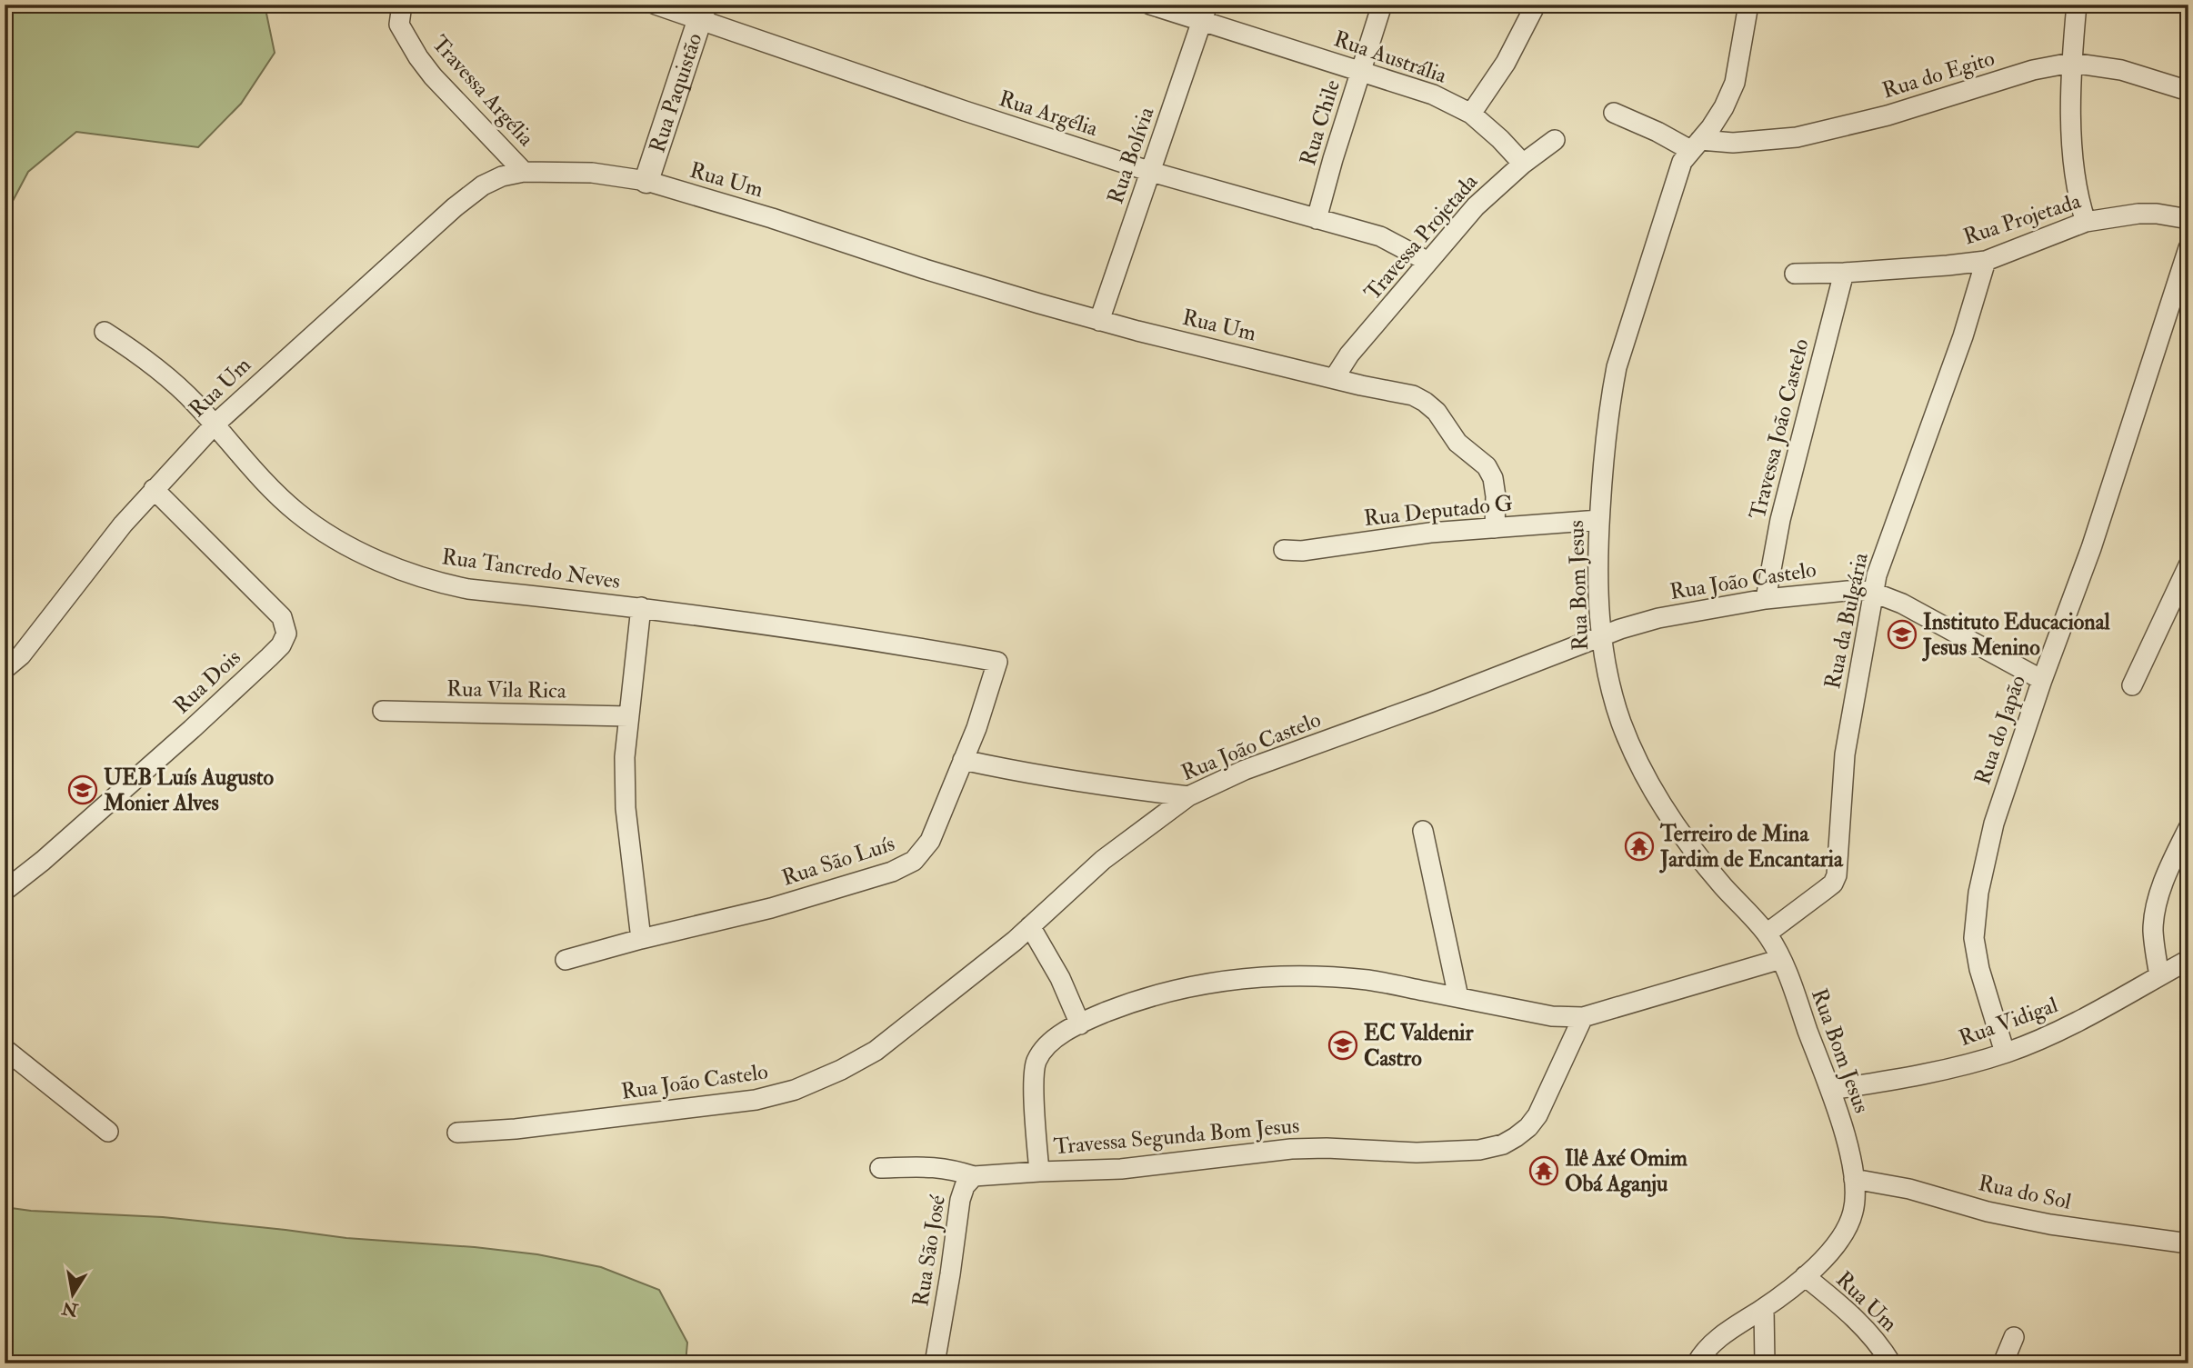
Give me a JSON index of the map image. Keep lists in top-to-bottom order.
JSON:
{
  "streets": {
    "street": [
      "Rua Austrália",
      "Rua do Egito",
      "Travessa Argélia",
      "Rua Paquistão",
      "Rua Argélia",
      "Rua Chile",
      "Rua Bolívia",
      "Rua Um",
      "Rua Projetada",
      "Travessa Projetada",
      "Travessa João Castelo",
      "Rua Deputado G",
      "Rua Tancredo Neves",
      "Rua João Castelo",
      "Rua Bom Jesus",
      "Rua da Bulgária",
      "Rua Dois",
      "Rua Vila Rica",
      "Rua do Japão",
      "Rua São Luís",
      "Rua Vidigal",
      "Travessa Segunda Bom Jesus",
      "Rua do Sol",
      "Rua São José"
    ]
  },
  "crossings": [
    ["Rua Austrália", "Rua Chile"],
    ["Rua Austrália", "Rua Bolívia"],
    ["Rua Austrália", "Travessa Projetada"],
    ["Rua do Egito", "Rua Bom Jesus"],
    ["Travessa Argélia", "Rua Um"],
    ["Rua Paquistão", "Rua Argélia"],
    ["Rua Paquistão", "Rua Um"],
    ["Rua Argélia", "Rua Chile"],
    ["Rua Argélia", "Rua Bolívia"],
    ["Rua Argélia", "Travessa Projetada"],
    ["Rua Bolívia", "Rua Um"],
    ["Rua Um", "Travessa Projetada"],
    ["Rua Um", "Rua Deputado G"],
    ["Rua Um", "Rua Tancredo Neves"],
    ["Rua Um", "Rua Bom Jesus"],
    ["Rua Um", "Rua Dois"],
    ["Rua Projetada", "Travessa João Castelo"],
    ["Rua Projetada", "Rua da Bulgária"],
    ["Travessa João Castelo", "Rua João Castelo"],
    ["Rua Deputado G", "Rua Bom Jesus"],
    ["Rua Tancredo Neves", "Rua São Luís"],
    ["Rua João Castelo", "Rua Bom Jesus"],
    ["Rua João Castelo", "Rua da Bulgária"],
    ["Rua João Castelo", "Rua do Japão"],
    ["Rua Bom Jesus", "Rua da Bulgária"],
    ["Rua Bom Jesus", "Rua Vidigal"],
    ["Rua Bom Jesus", "Travessa Segunda Bom Jesus"],
    ["Rua Bom Jesus", "Rua do Sol"],
    ["Rua do Japão", "Rua Vidigal"],
    ["Travessa Segunda Bom Jesus", "Rua São José"]
  ],
  "places": {
    "school or university": ["Instituto Educacional Jesus Menino", "UEB Luís Augusto Monier Alves", "EC Valdenir Castro"],
    "temple": ["Terreiro de Mina Jardim de Encantaria", "Ilê Axé Omim Obá Aganju"]
  },
  "north": "bottom"
}
